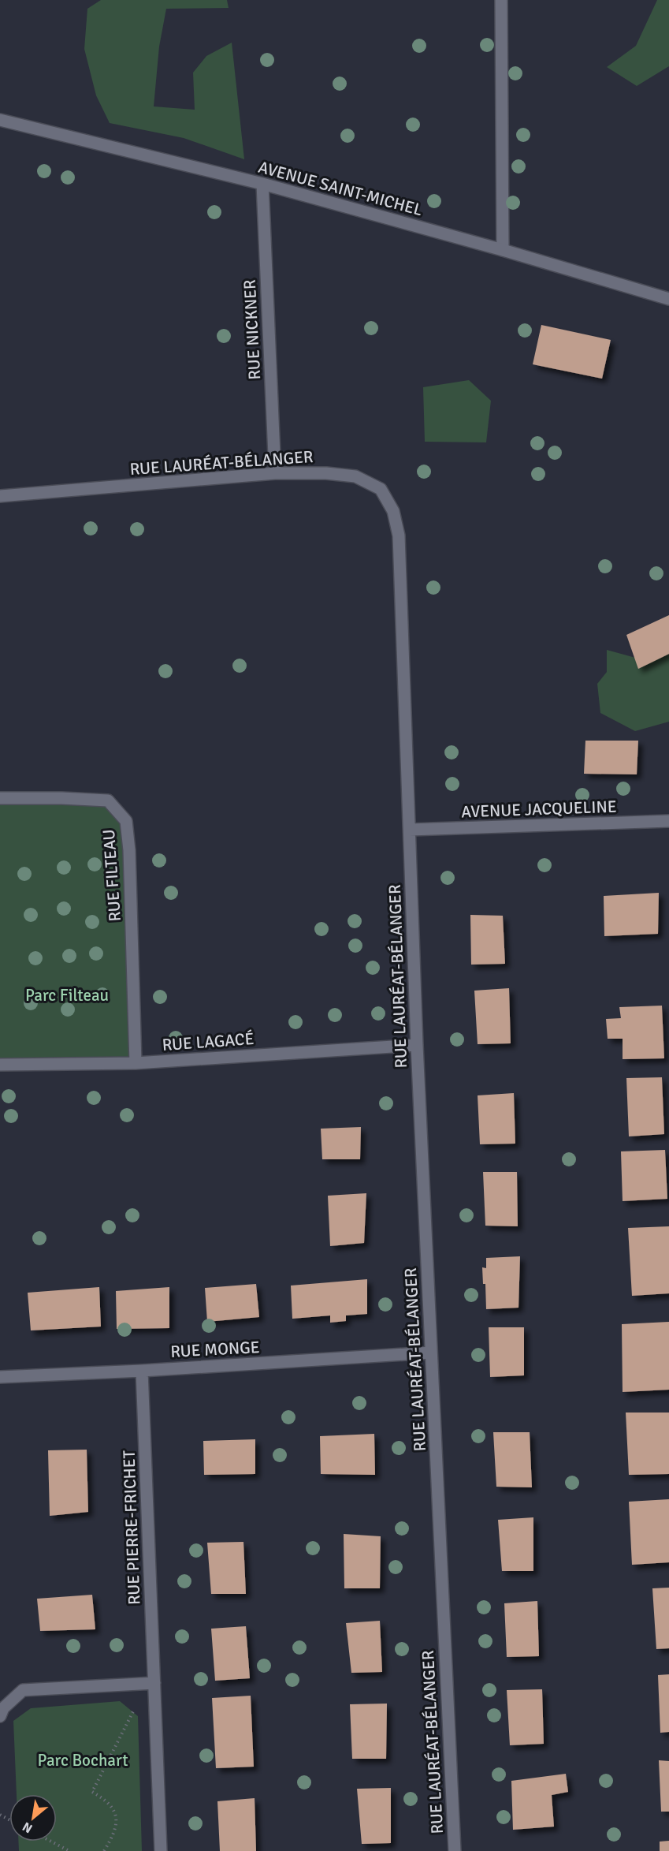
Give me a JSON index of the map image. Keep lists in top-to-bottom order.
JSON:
{
  "streets": {
    "street": [
      "AVENUE SAINT-MICHEL",
      "RUE NICKNER",
      "RUE LAURÉAT-BÉLANGER",
      "AVENUE JACQUELINE",
      "RUE FILTEAU",
      "RUE LAGACÉ",
      "RUE MONGE",
      "RUE PIERRE-FRICHET"
    ]
  },
  "crossings": [
    ["AVENUE SAINT-MICHEL", "RUE NICKNER"],
    ["RUE NICKNER", "RUE LAURÉAT-BÉLANGER"],
    ["RUE LAURÉAT-BÉLANGER", "AVENUE JACQUELINE"],
    ["RUE LAURÉAT-BÉLANGER", "RUE LAGACÉ"],
    ["RUE LAURÉAT-BÉLANGER", "RUE MONGE"],
    ["RUE FILTEAU", "RUE LAGACÉ"],
    ["RUE MONGE", "RUE PIERRE-FRICHET"]
  ],
  "parks": ["Parc Filteau", "Parc Bochart"],
  "north": "bottom left"
}
